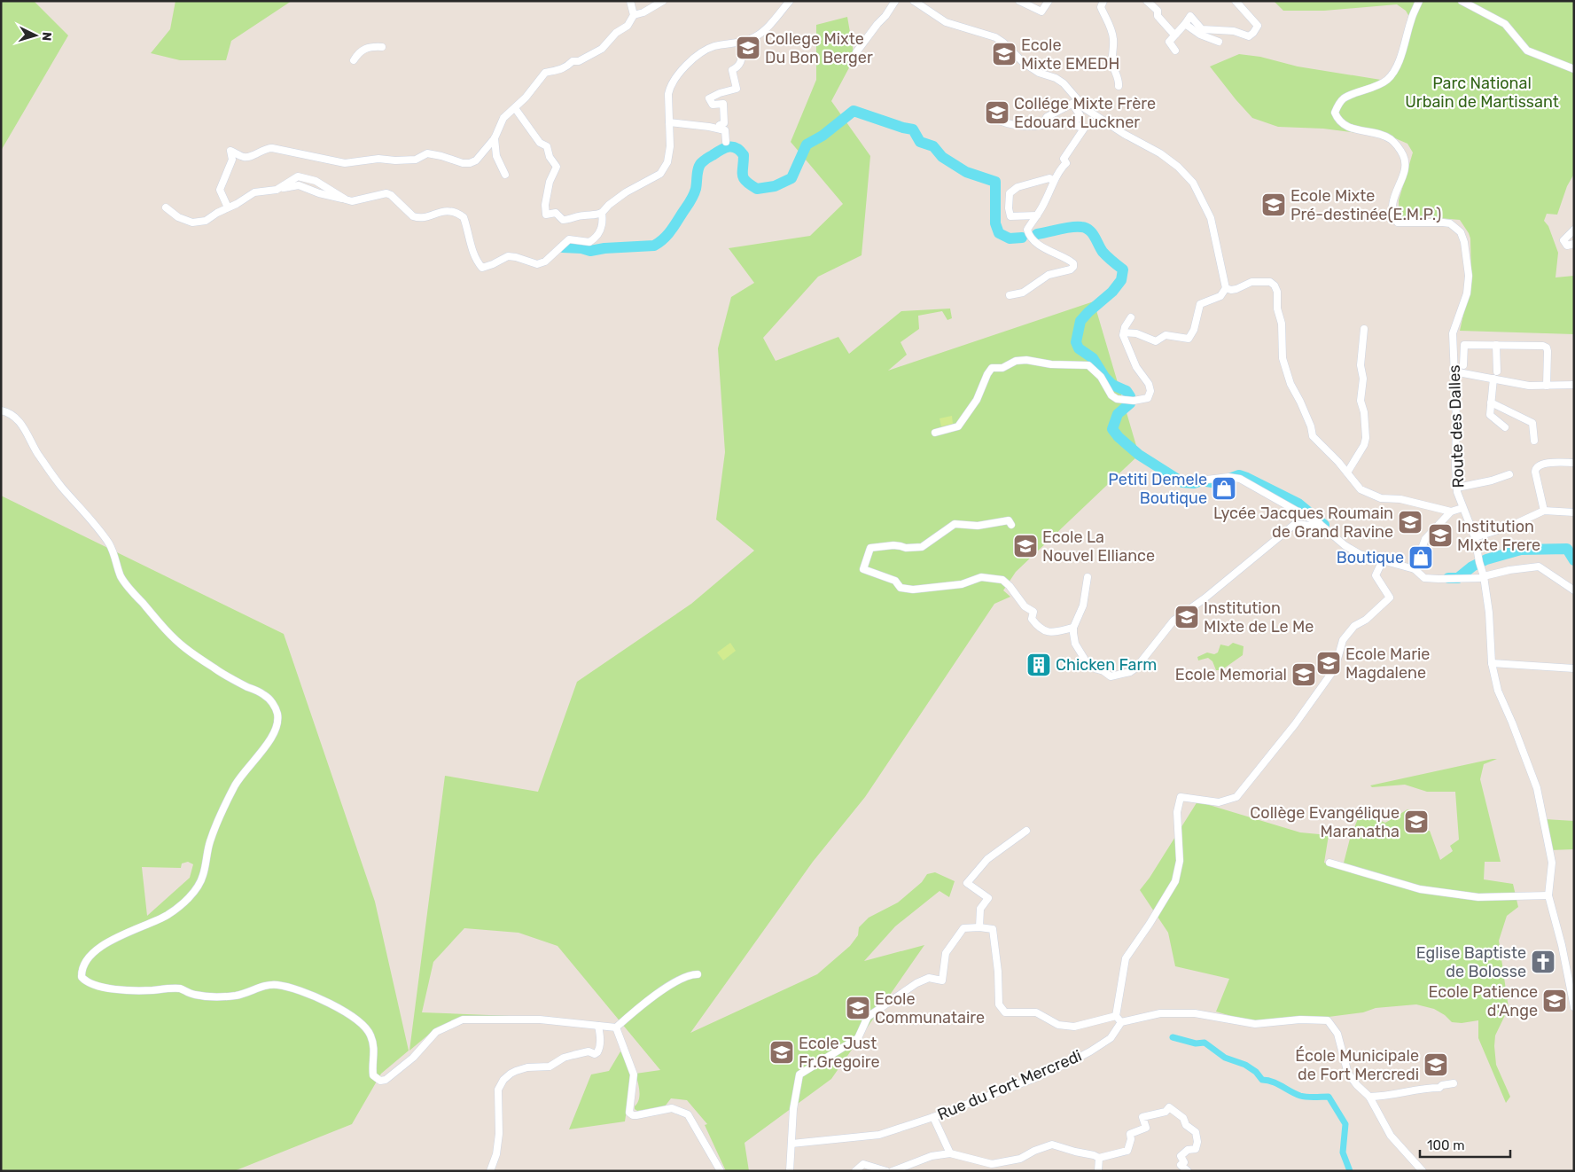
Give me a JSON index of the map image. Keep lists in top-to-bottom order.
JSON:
{
  "streets": {
    "street": ["Route des Dalles", "Rue du Fort Mercredi"]
  },
  "parks": ["Parc National Urbain de Martissant"],
  "places": {
    "school or university": [
      "College Mixte Du Bon Berger",
      "Ecole Mixte EMEDH",
      "Collége Mixte Frère Edouard Luckner",
      "Ecole Mixte Pré-destinée(E.M.P.)",
      "Lycée Jacques Roumain de Grand Ravine",
      "Institution MIxte Frere",
      "Ecole La Nouvel Elliance",
      "Institution MIxte de Le Me",
      "Ecole Marie Magdalene",
      "Ecole Memorial",
      "Collège Evangélique Maranatha",
      "Ecole Patience d'Ange",
      "Ecole Communataire",
      "Ecole Just Fr.Gregoire",
      "École Municipale de Fort Mercredi"
    ],
    "shop": ["Petiti Demele Boutique", "Boutique"],
    "building": ["Chicken Farm"],
    "church": ["Eglise Baptiste de Bolosse"]
  },
  "scale_bar": "100 m",
  "north": "right"
}
